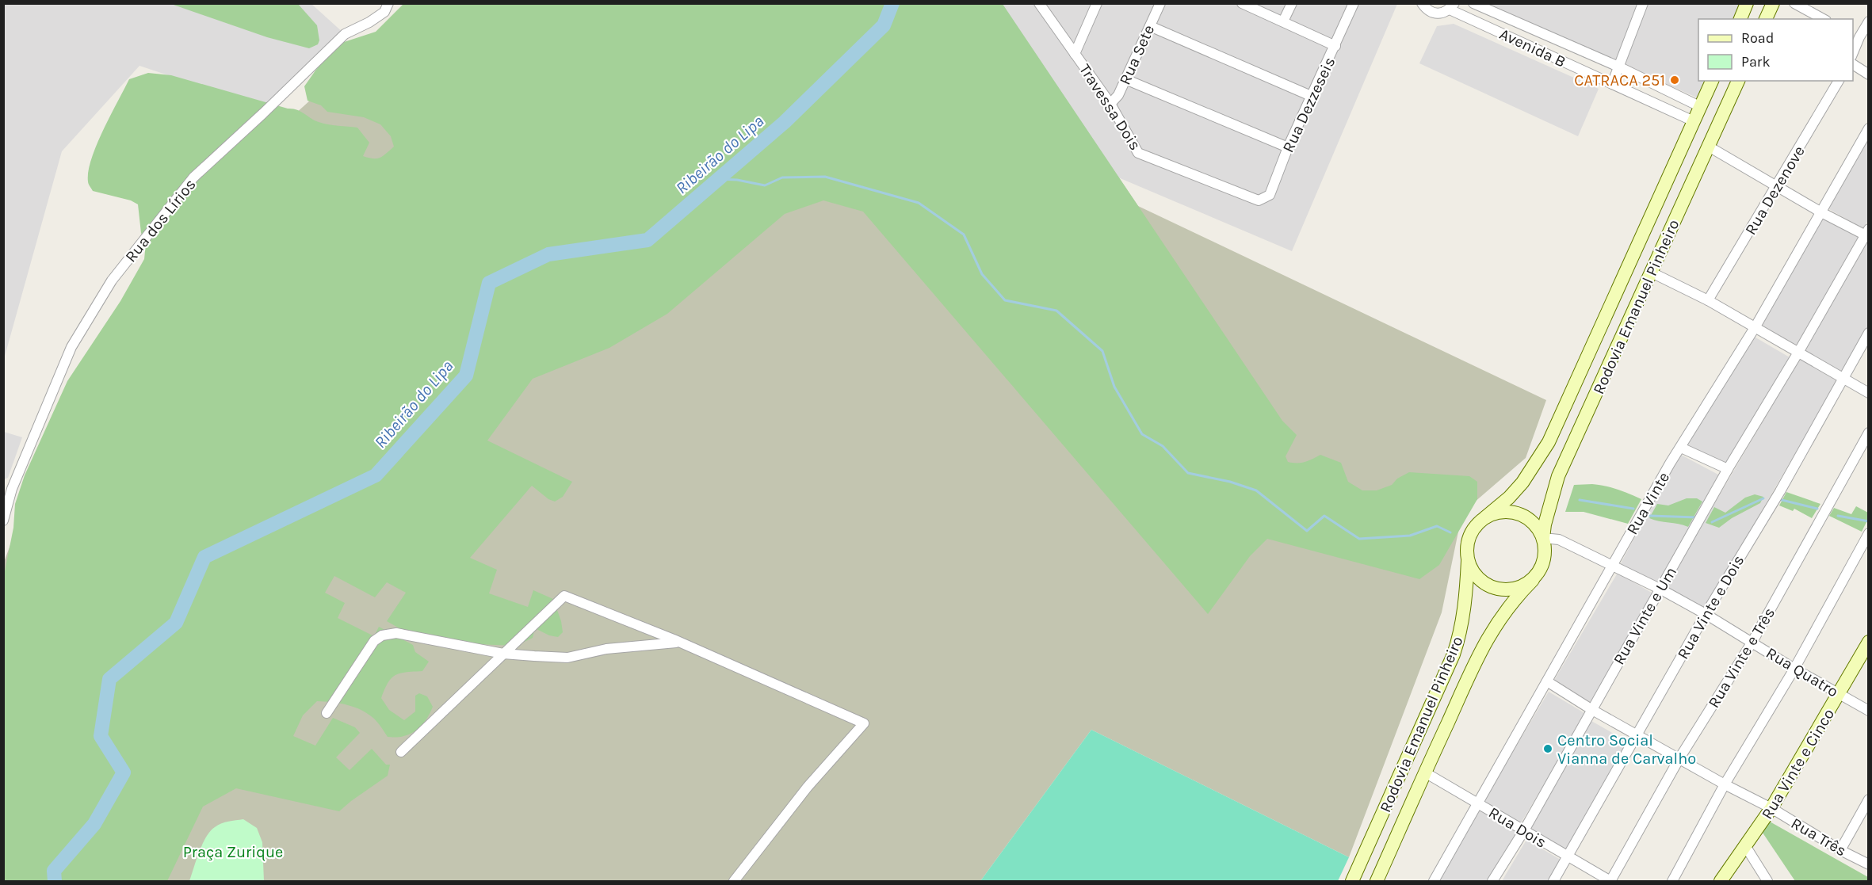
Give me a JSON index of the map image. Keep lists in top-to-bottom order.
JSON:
{
  "streets": {
    "main road": ["Rodovia Emanuel Pinheiro", "Rua Vinte e Cinco"],
    "street": [
      "Avenida B",
      "Rua Sete",
      "Rua Dezzeseis",
      "Travessa Dois",
      "Rua Dezenove",
      "Rua dos Lírios",
      "Rua Vinte",
      "Rua Vinte e Dois",
      "Rua Vinte e Um",
      "Rua Vinte e Três",
      "Rua Quatro",
      "Rua Dois",
      "Rua Três"
    ]
  },
  "crossings": [
    ["Avenida B", "Rodovia Emanuel Pinheiro"],
    ["Rua Sete", "Travessa Dois"],
    ["Rua Dezzeseis", "Travessa Dois"],
    ["Rodovia Emanuel Pinheiro", "Rua Quatro"],
    ["Rodovia Emanuel Pinheiro", "Rua Dois"],
    ["Rua Vinte", "Rua Quatro"],
    ["Rua Vinte", "Rua Dois"],
    ["Rua Vinte", "Rua Três"],
    ["Rua Vinte e Dois", "Rua Quatro"],
    ["Rua Vinte e Dois", "Rua Dois"],
    ["Rua Vinte e Dois", "Rua Três"],
    ["Rua Vinte e Um", "Rua Quatro"],
    ["Rua Vinte e Um", "Rua Dois"],
    ["Rua Vinte e Um", "Rua Três"],
    ["Rua Vinte e Três", "Rua Quatro"],
    ["Rua Vinte e Três", "Rua Dois"],
    ["Rua Vinte e Três", "Rua Três"],
    ["Rua Quatro", "Rua Vinte e Cinco"],
    ["Rua Vinte e Cinco", "Rua Três"]
  ],
  "water": ["Ribeirão do Lipa"],
  "parks": ["Praça Zurique"],
  "places": ["CATRACA 251", "Centro Social Vianna de Carvalho"],
  "legend": ["Road", "Park"]
}
